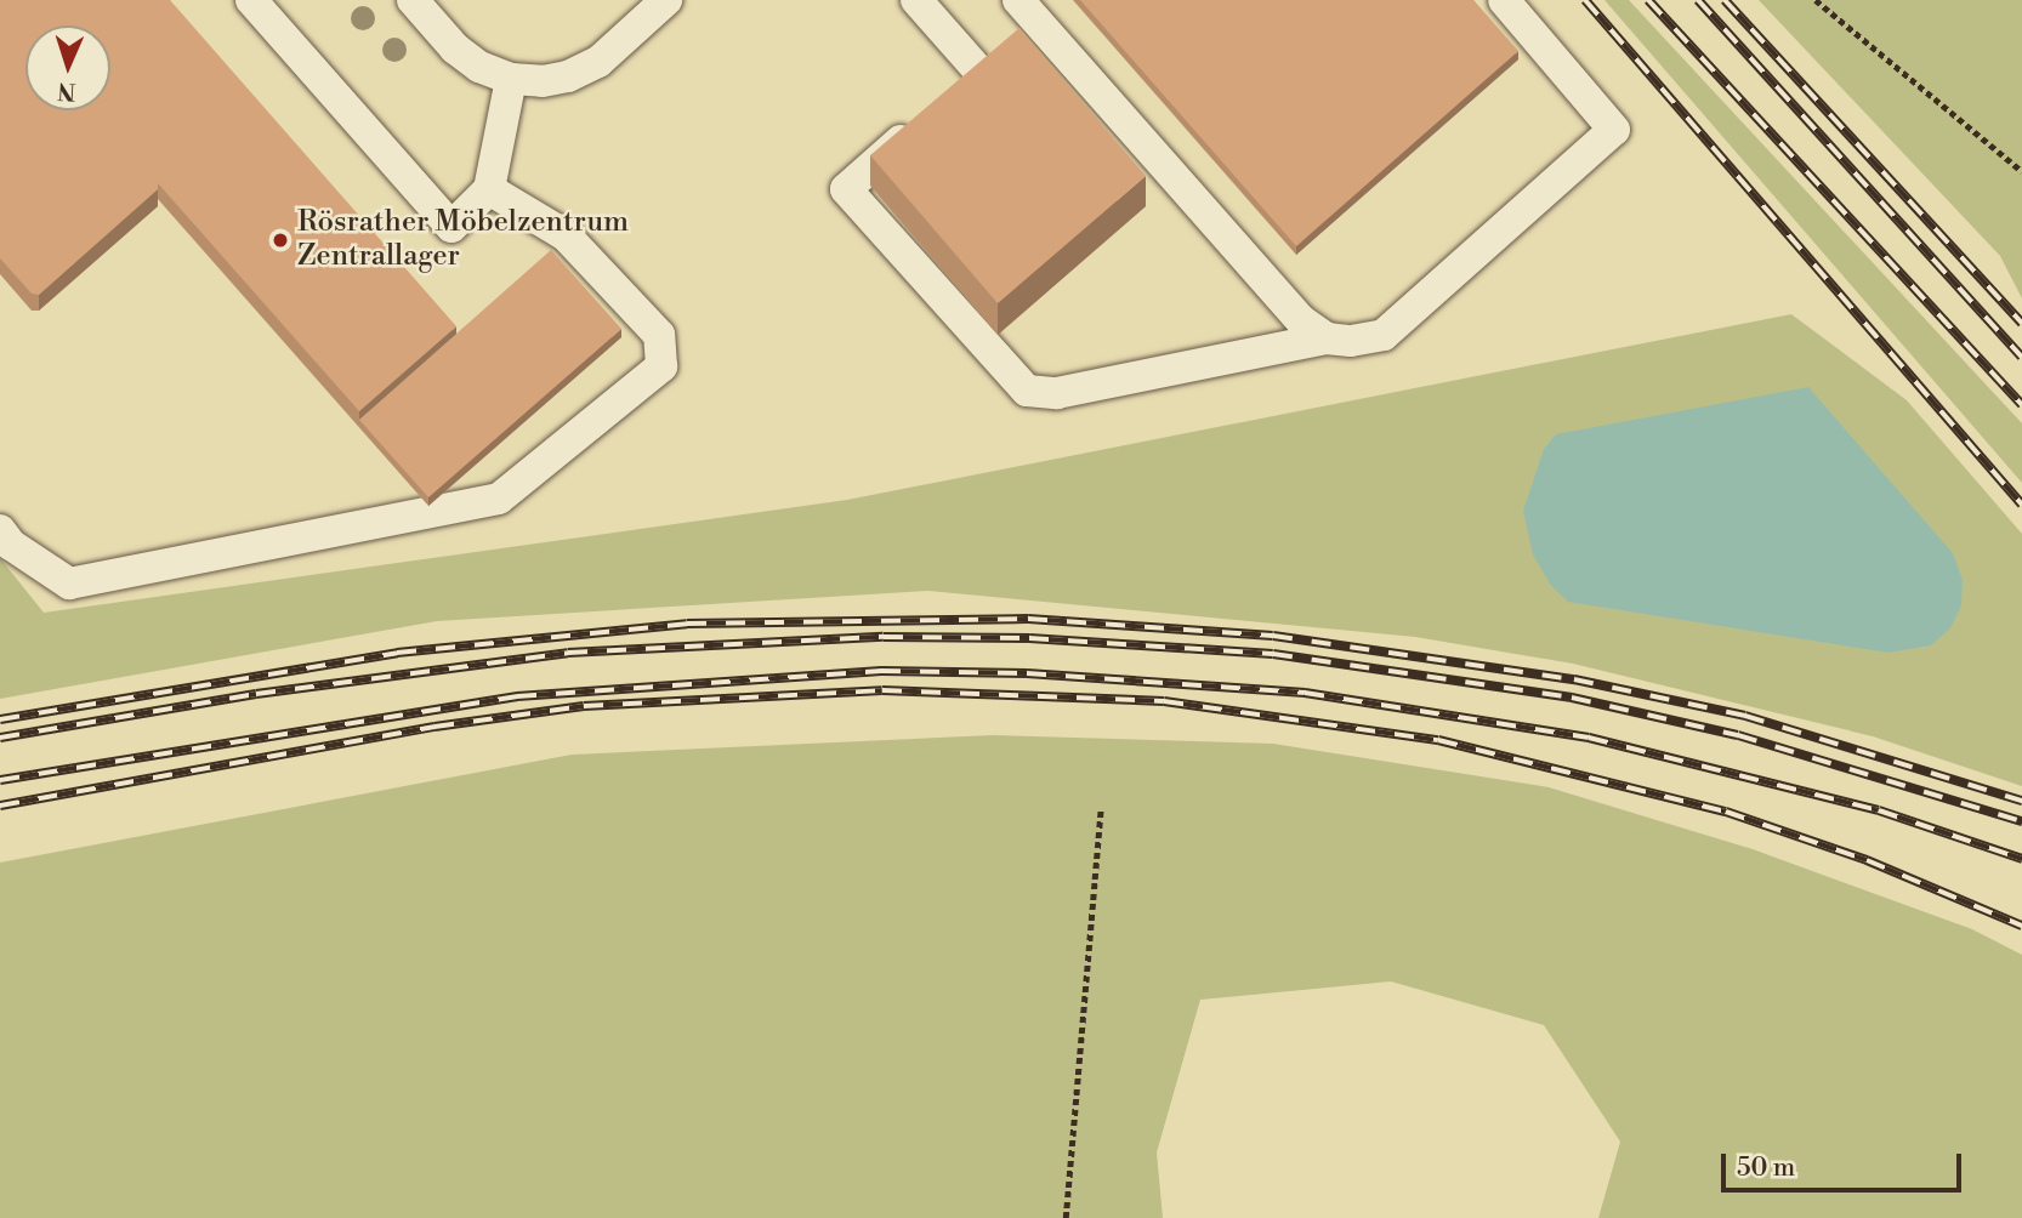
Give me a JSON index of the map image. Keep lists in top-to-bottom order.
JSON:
{
  "places": ["Rösrather Möbelzentrum Zentrallager"],
  "scale_bar": "50 m",
  "north": "bottom"
}
